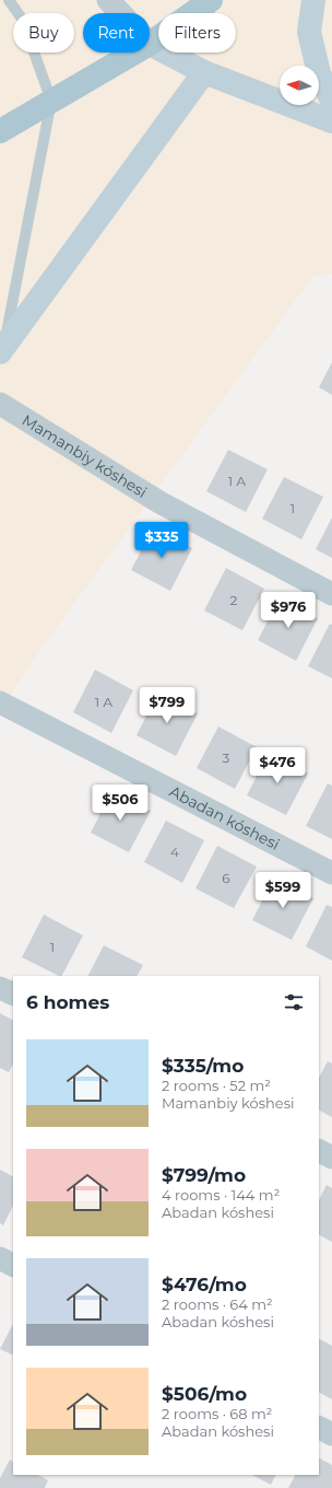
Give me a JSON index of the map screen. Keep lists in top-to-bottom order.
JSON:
{
  "streets": {
    "street": ["Mamanbiy kóshesi", "Abadan kóshesi"]
  },
  "house_numbers": [
    "1 А",
    "1",
    "2",
    "1 А",
    "3",
    "4",
    "6",
    "1"
  ],
  "north": "left",
  "page": {
    "chip": ["Buy", "Rent", "Filters"],
    "price": [
      "$335",
      "$976",
      "$799",
      "$476",
      "$506",
      "$599"
    ],
    "heading": "6 homes",
    "list": [
      {
        "name": "$335/mo",
        "note": "2 rooms · 52 m² · Mamanbiy kóshesi"
      },
      {
        "name": "$799/mo",
        "note": "4 rooms · 144 m² · Abadan kóshesi"
      },
      {
        "name": "$476/mo",
        "note": "2 rooms · 64 m² · Abadan kóshesi"
      },
      {
        "name": "$506/mo",
        "note": "2 rooms · 68 m² · Abadan kóshesi"
      }
    ]
  }
}
